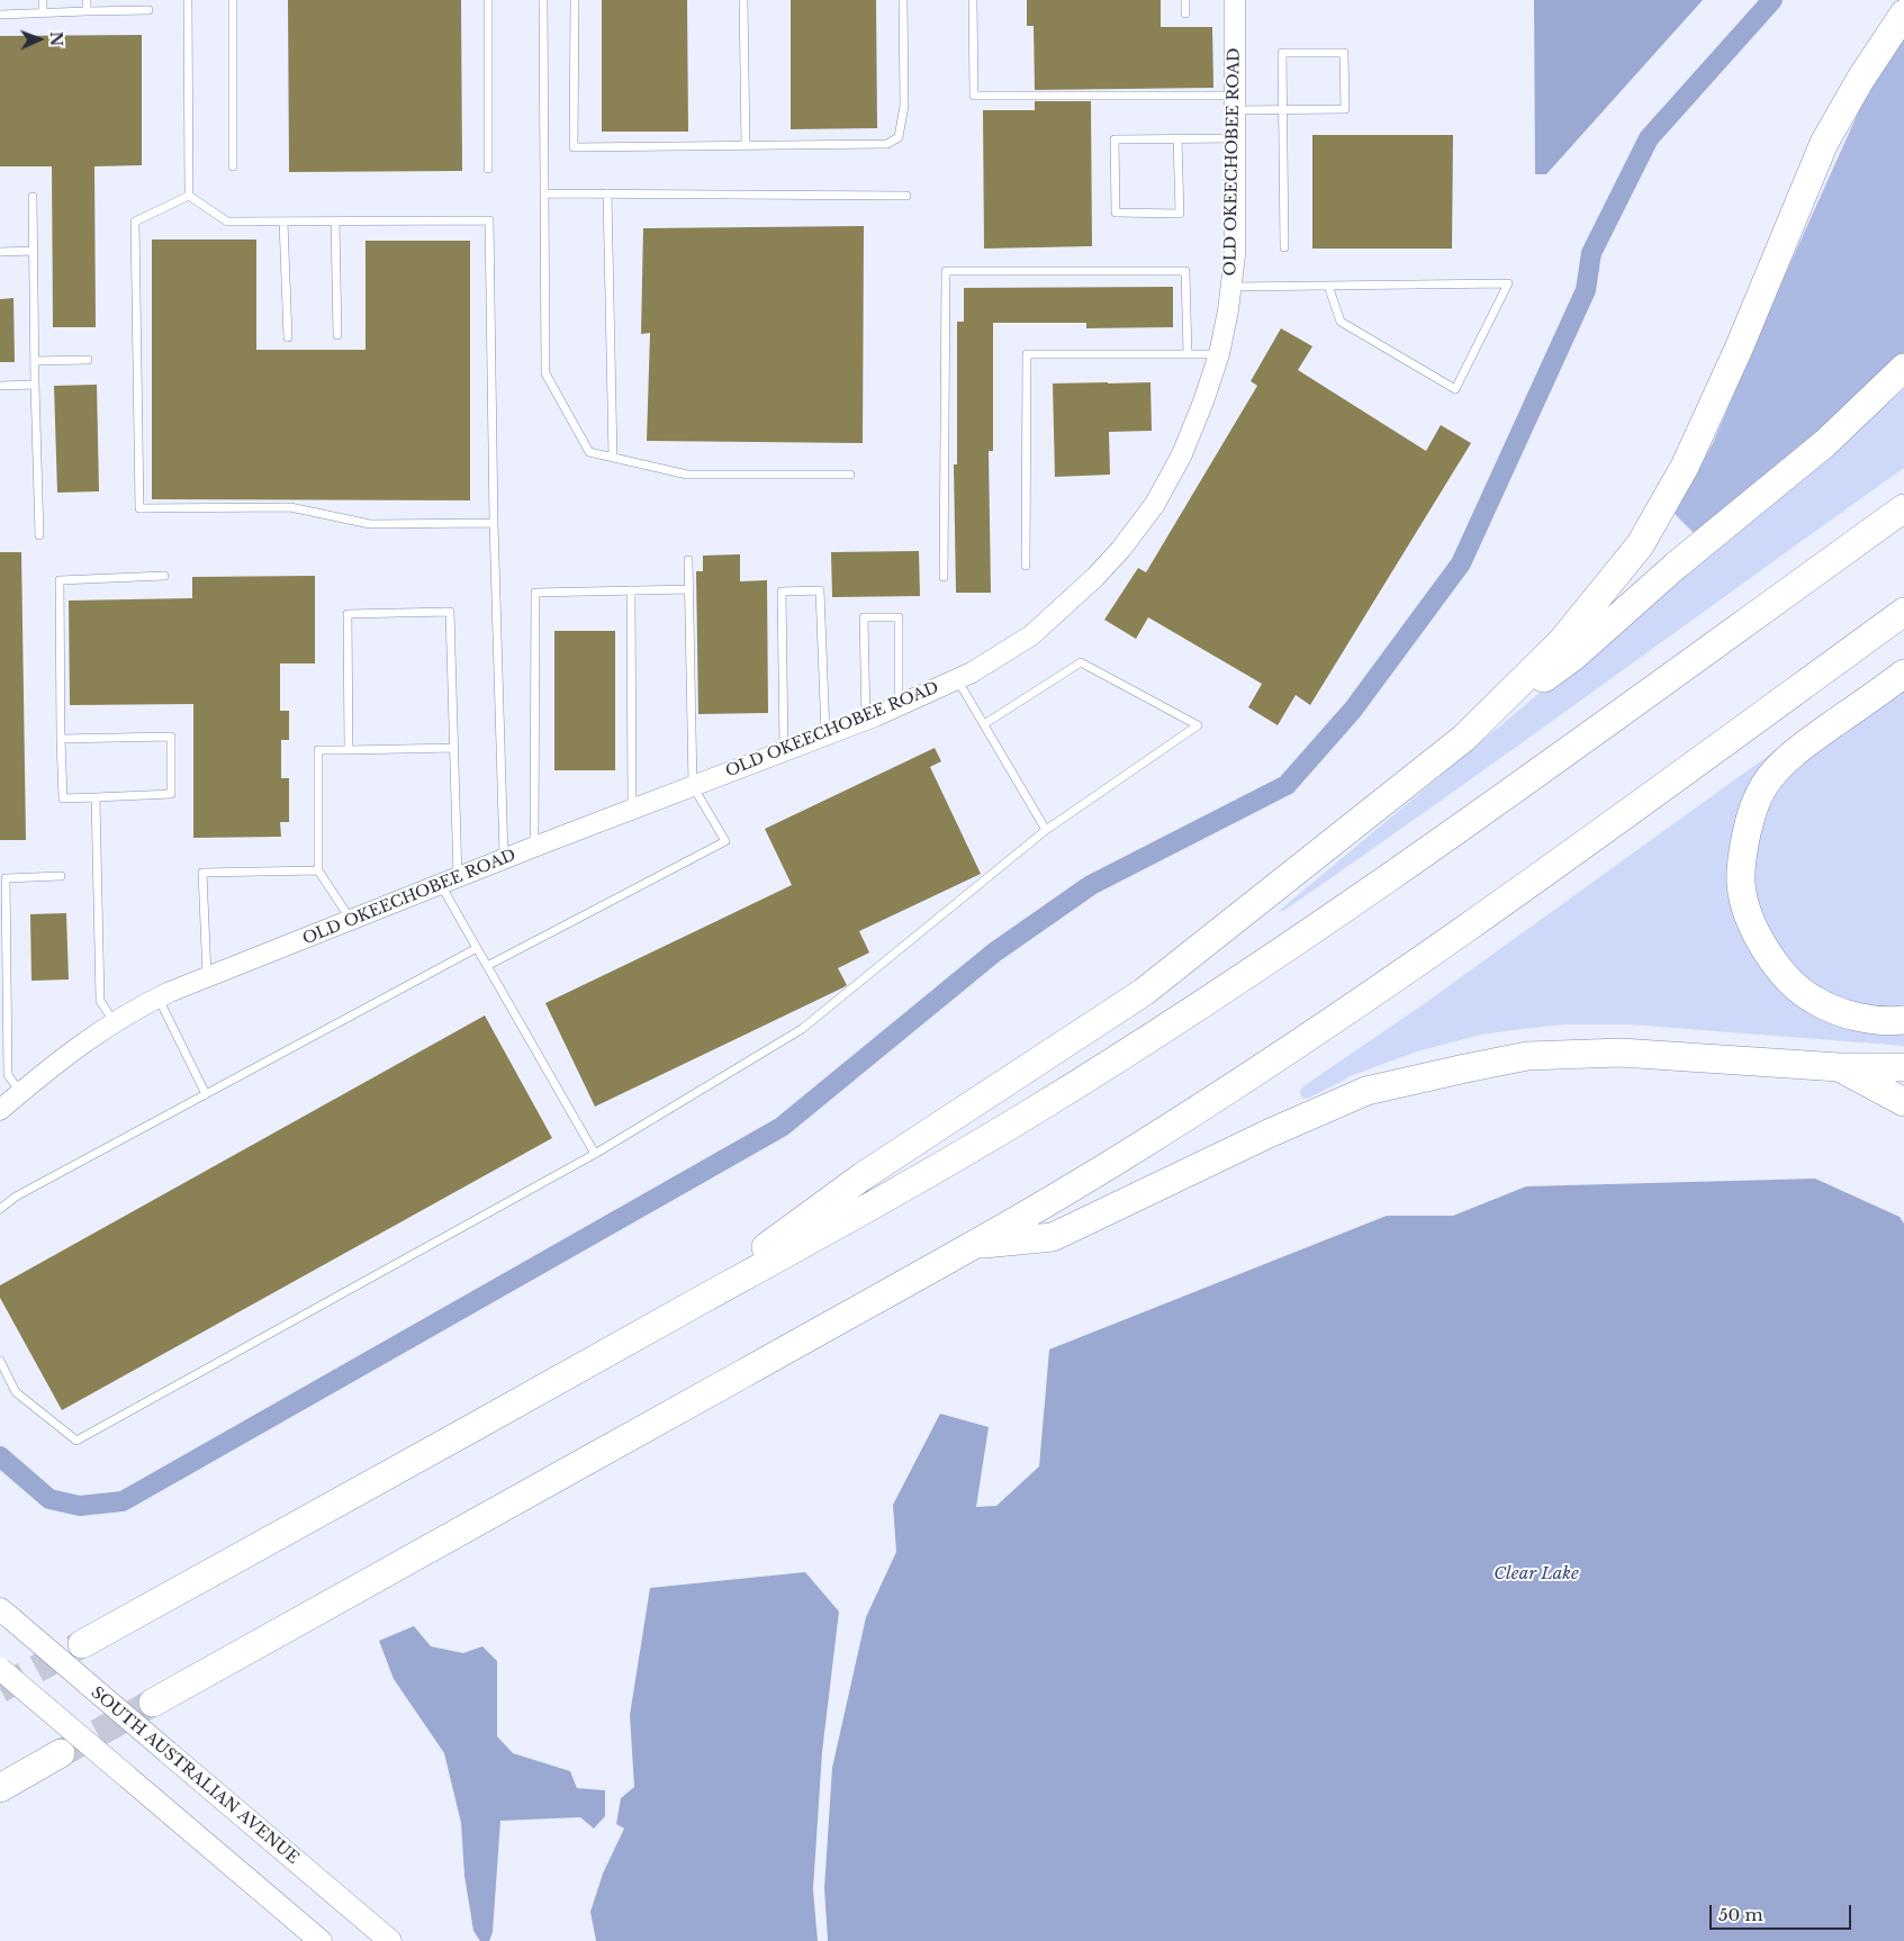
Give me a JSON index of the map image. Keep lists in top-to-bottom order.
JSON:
{
  "streets": {
    "main road": ["SOUTH AUSTRALIAN AVENUE"],
    "street": ["OLD OKEECHOBEE ROAD"]
  },
  "water": ["Clear Lake"],
  "scale_bar": "50 m",
  "north": "right"
}
